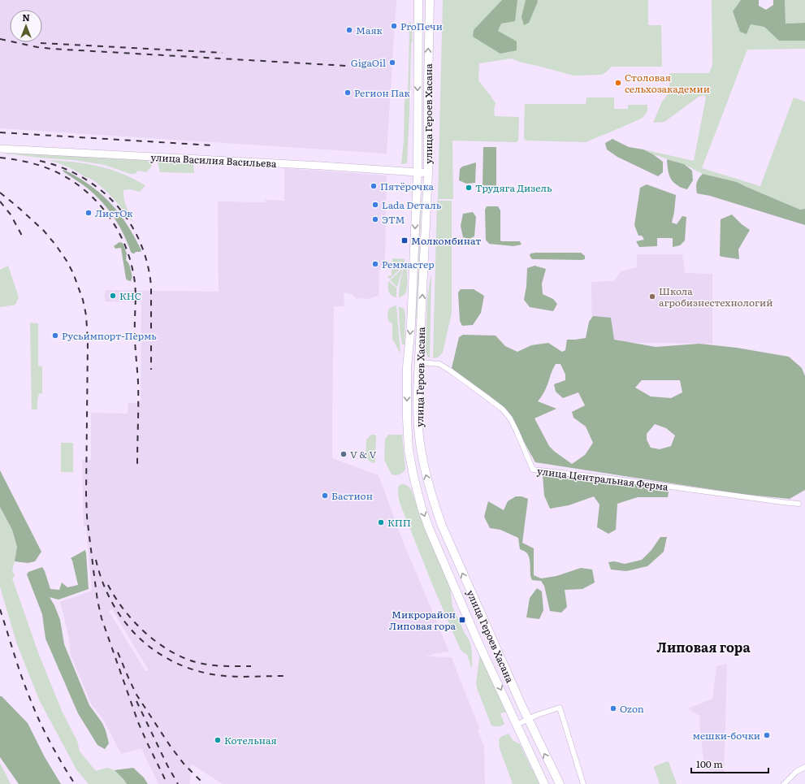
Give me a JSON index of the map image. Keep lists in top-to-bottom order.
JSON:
{
  "streets": {
    "main road": ["улица Героев Хасана", "улица Василия Васильева"],
    "street": ["улица Центральная Ферма"]
  },
  "crossings": [
    ["улица Героев Хасана", "улица Василия Васильева"],
    ["улица Героев Хасана", "улица Центральная Ферма"]
  ],
  "districts": ["Липовая гора"],
  "places": {
    "other": [
      "ProПечи",
      "Маяк",
      "GigaOil",
      "Столовая сельхозакадемии",
      "Регион Пак",
      "Пятёрочка",
      "Трудяга Дизель",
      "Lada Dеталь",
      "ЛистОк",
      "ЭТМ",
      "Реммастер",
      "КНС",
      "Школа агробизнестехнологий",
      "Русьимпорт-Пермь",
      "V & V",
      "Бастион",
      "КПП",
      "Ozon",
      "мешки-бочки",
      "Котельная"
    ],
    "transit": ["Молкомбинат", "Микрорайон Липовая гора"]
  },
  "scale_bar": "100 m",
  "north": "top"
}
